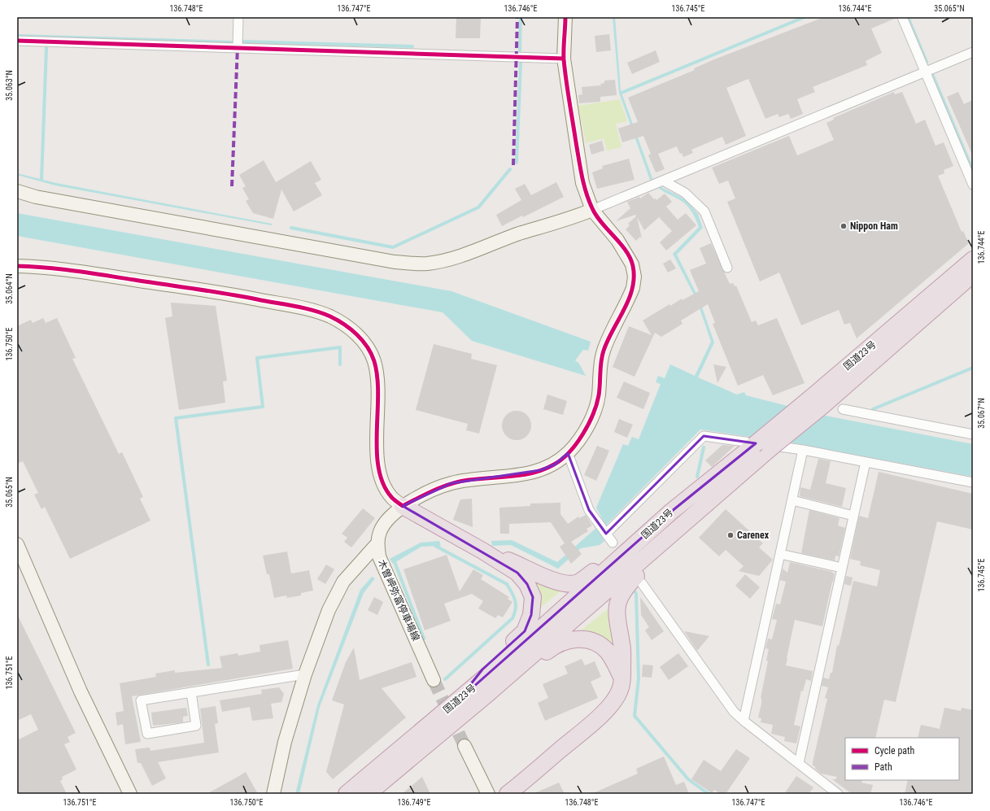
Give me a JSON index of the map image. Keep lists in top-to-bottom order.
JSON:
{
  "streets": {
    "highway": ["国道23号"],
    "street": ["木曽岬弥富停車場線"]
  },
  "places": ["Nippon Ham", "Carenex"],
  "legend": ["Cycle path", "Path"],
  "coordinates": [
    "136.748°E",
    "136.747°E",
    "136.746°E",
    "136.745°E",
    "136.744°E",
    "35.065°N",
    "35.063°N",
    "35.064°N",
    "136.750°E",
    "35.067°N",
    "136.751°E",
    "136.749°E"
  ]
}
